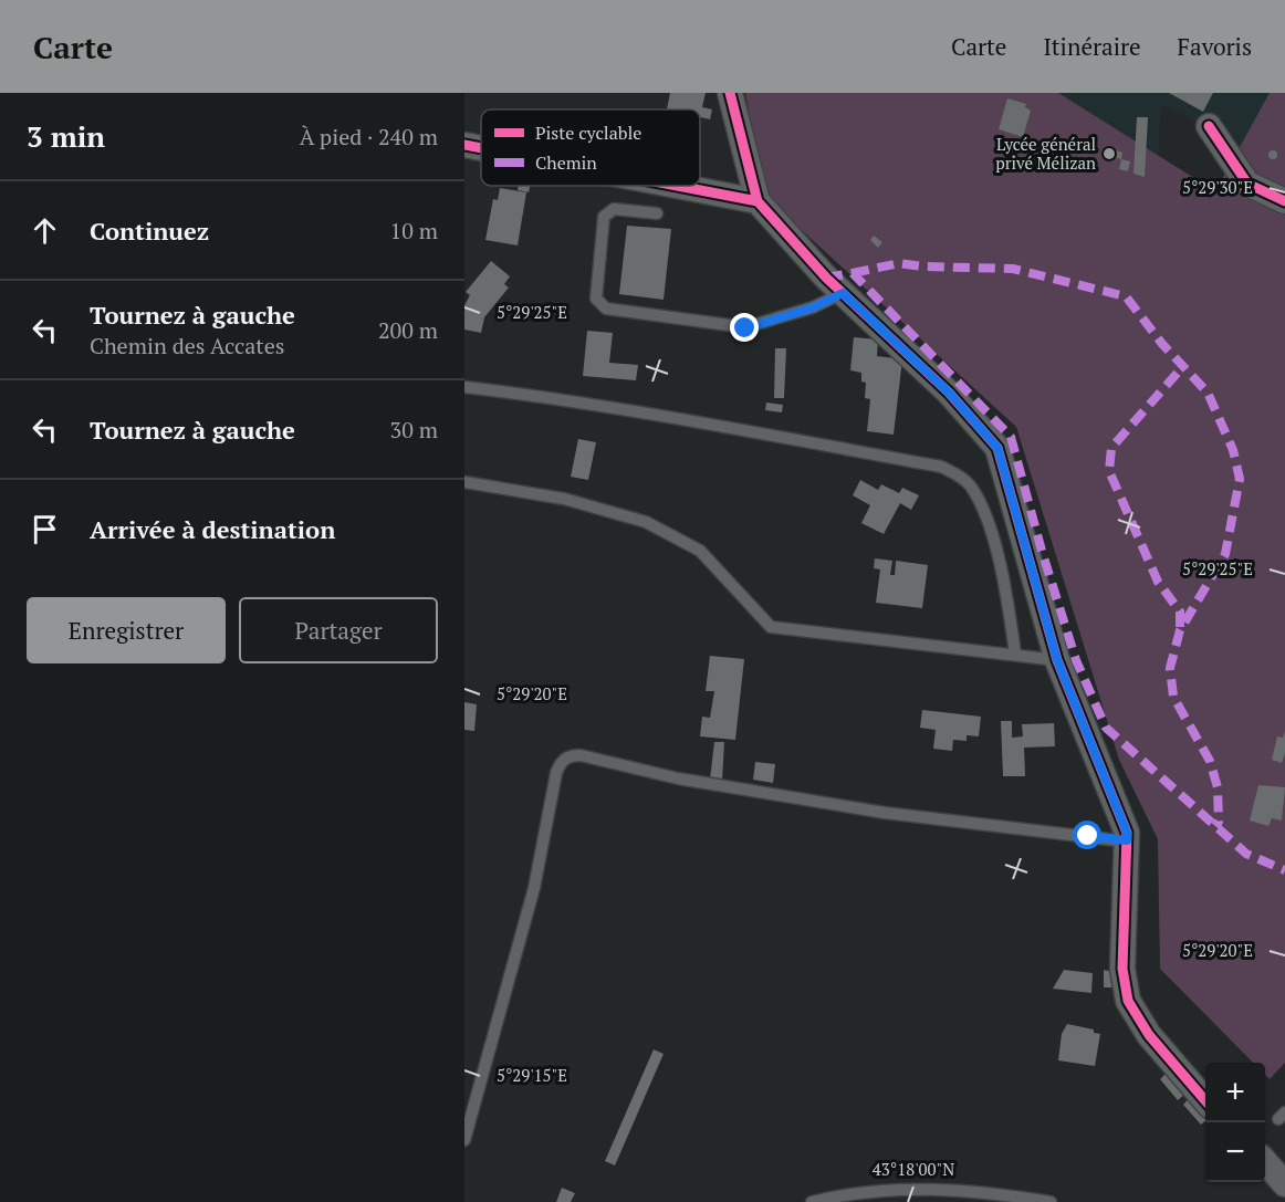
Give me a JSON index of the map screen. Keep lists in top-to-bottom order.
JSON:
{
  "places": ["Lycée général privé Mélizan"],
  "legend": ["Piste cyclable", "Chemin"],
  "page": {
    "header": "Carte",
    "nav": ["Carte", "Itinéraire", "Favoris"],
    "heading": ["3 min", "À pied · 240 m"],
    "list": [
      ["Continuez", "10 m"],
      ["Tournez à gauche", "Chemin des Accates", "200 m"],
      ["Tournez à gauche", "30 m"],
      "Arrivée à destination"
    ],
    "buttons": ["Enregistrer", "Partager"],
    "map_buttons": ["+", "−"]
  },
  "coordinates": [
    "5°29'30\"E",
    "5°29'25\"E",
    "5°29'20\"E",
    "5°29'15\"E",
    "43°18'00\"N"
  ]
}
